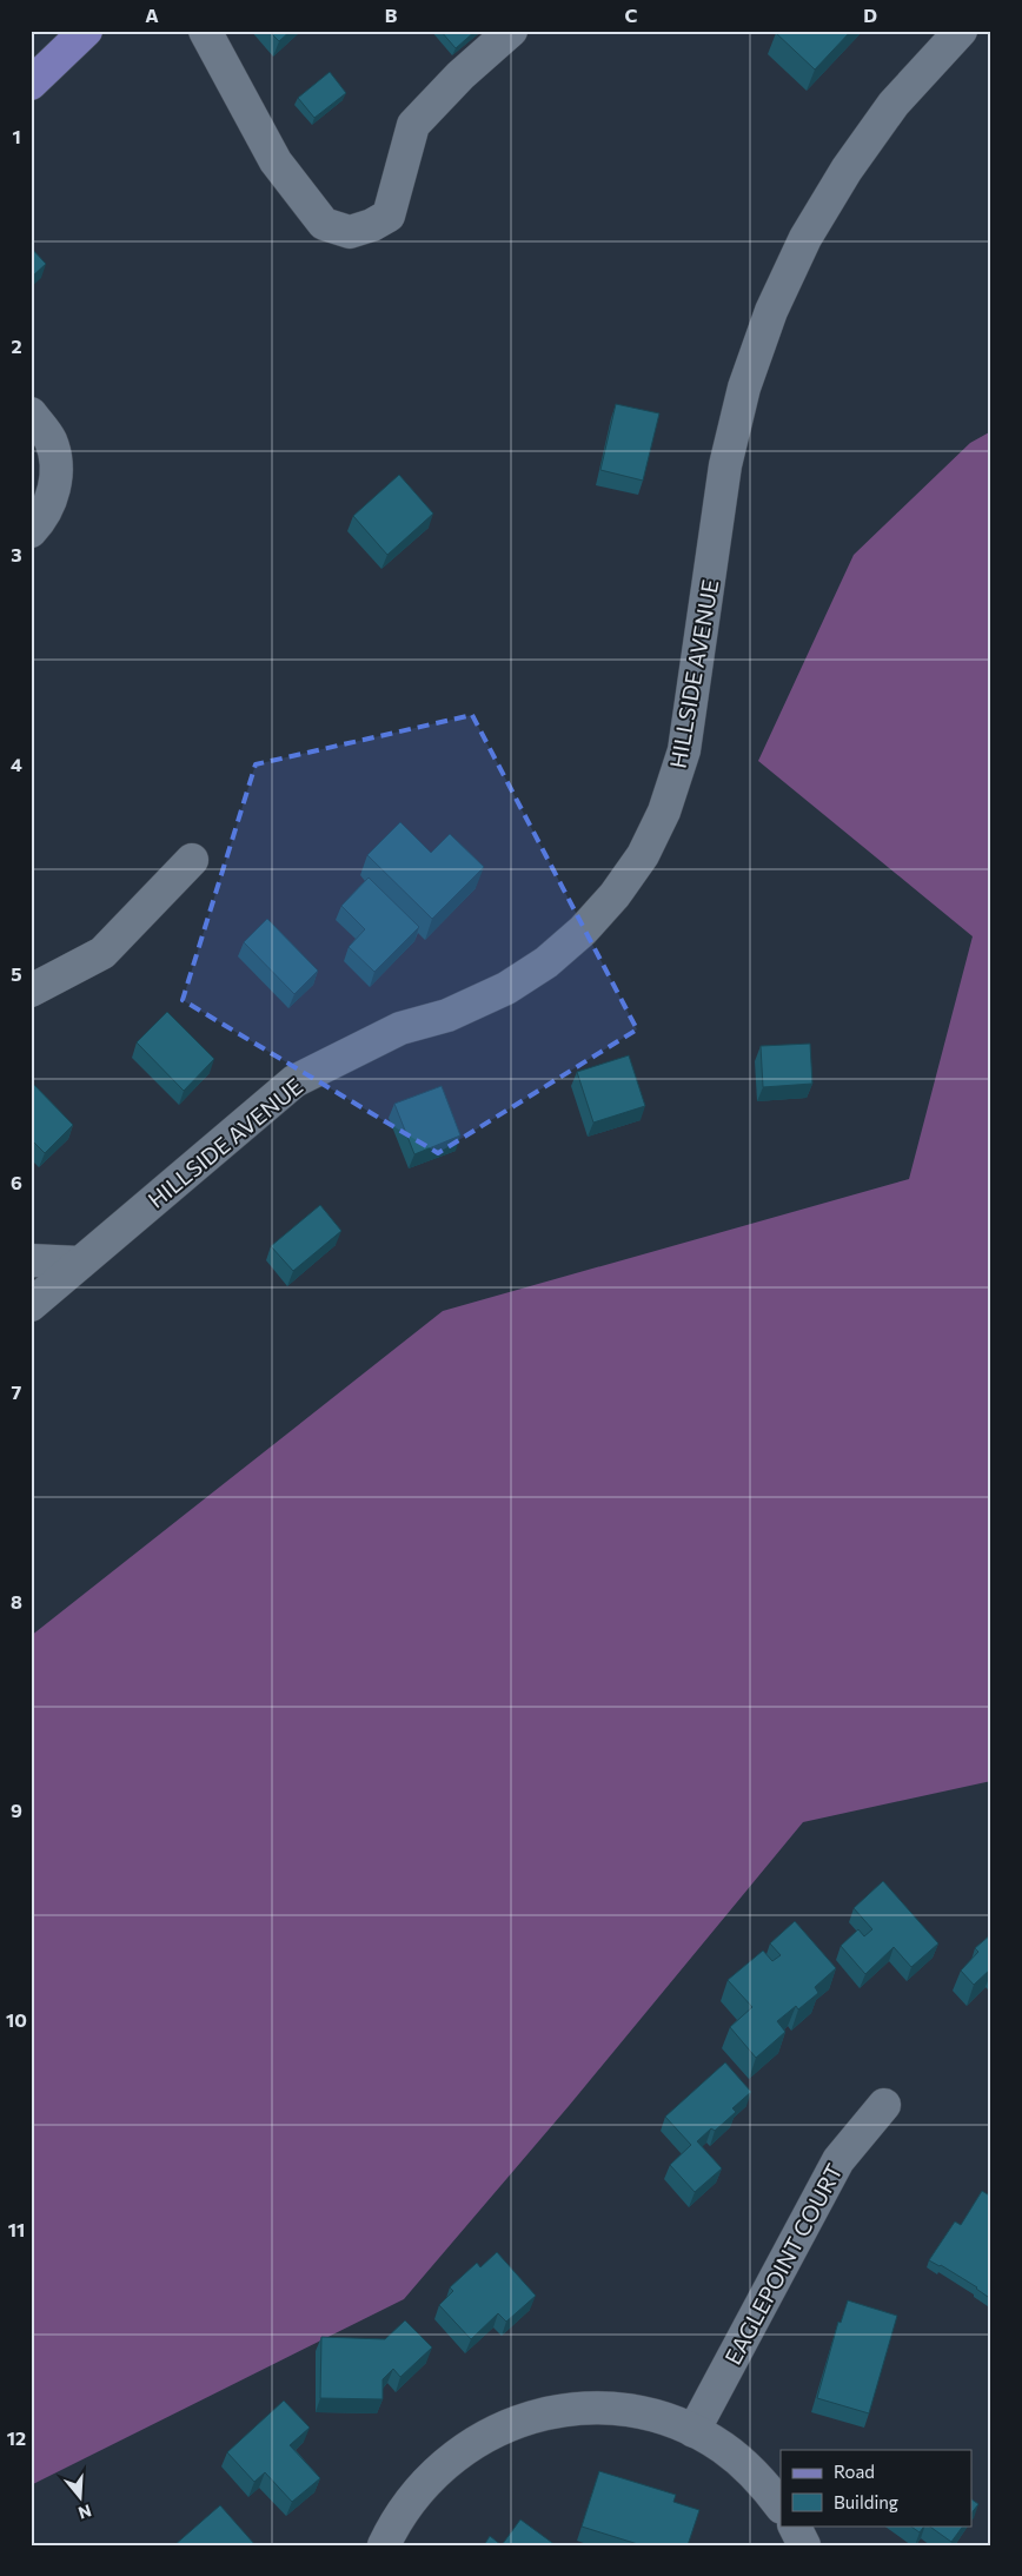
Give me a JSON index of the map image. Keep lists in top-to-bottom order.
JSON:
{
  "streets": {
    "street": ["HILLSIDE AVENUE", "EAGLEPOINT COURT"]
  },
  "legend": ["Road", "Building"],
  "north": "bottom",
  "grid": {
    "columns": [
      "A",
      "B",
      "C",
      "D"
    ],
    "rows": [
      "1",
      "2",
      "3",
      "4",
      "5",
      "6",
      "7",
      "8",
      "9",
      "10",
      "11",
      "12"
    ]
  }
}
